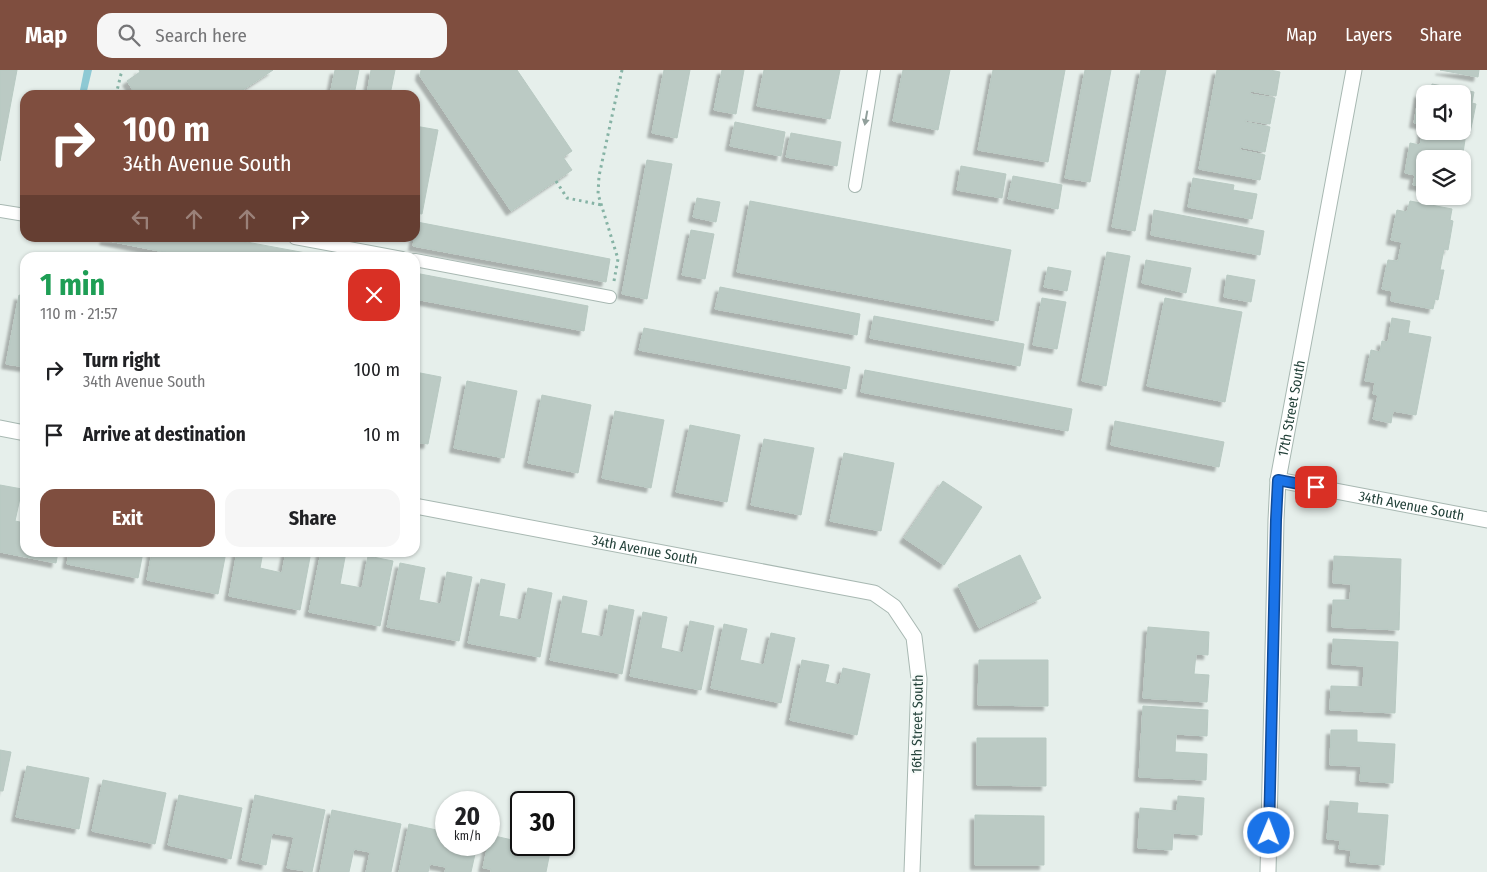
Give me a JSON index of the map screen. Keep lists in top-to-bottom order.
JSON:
{
  "streets": {
    "street": ["17th Street South", "34th Avenue South", "16th Street South"]
  },
  "crossings": [
    ["17th Street South", "34th Avenue South"],
    ["34th Avenue South", "16th Street South"]
  ],
  "page": {
    "header": "Map",
    "search": "Search here",
    "nav": ["Map", "Layers", "Share"],
    "turn": ["100 m", "34th Avenue South"],
    "heading": ["1 min", "110 m · 21:57"],
    "list": [
      {
        "name": "Turn right",
        "note": "34th Avenue South",
        "value": "100 m"
      },
      {
        "name": "Arrive at destination",
        "value": "10 m"
      }
    ],
    "buttons": ["Exit", "Share"],
    "speed": "20 km/h",
    "limit": "30"
  }
}
